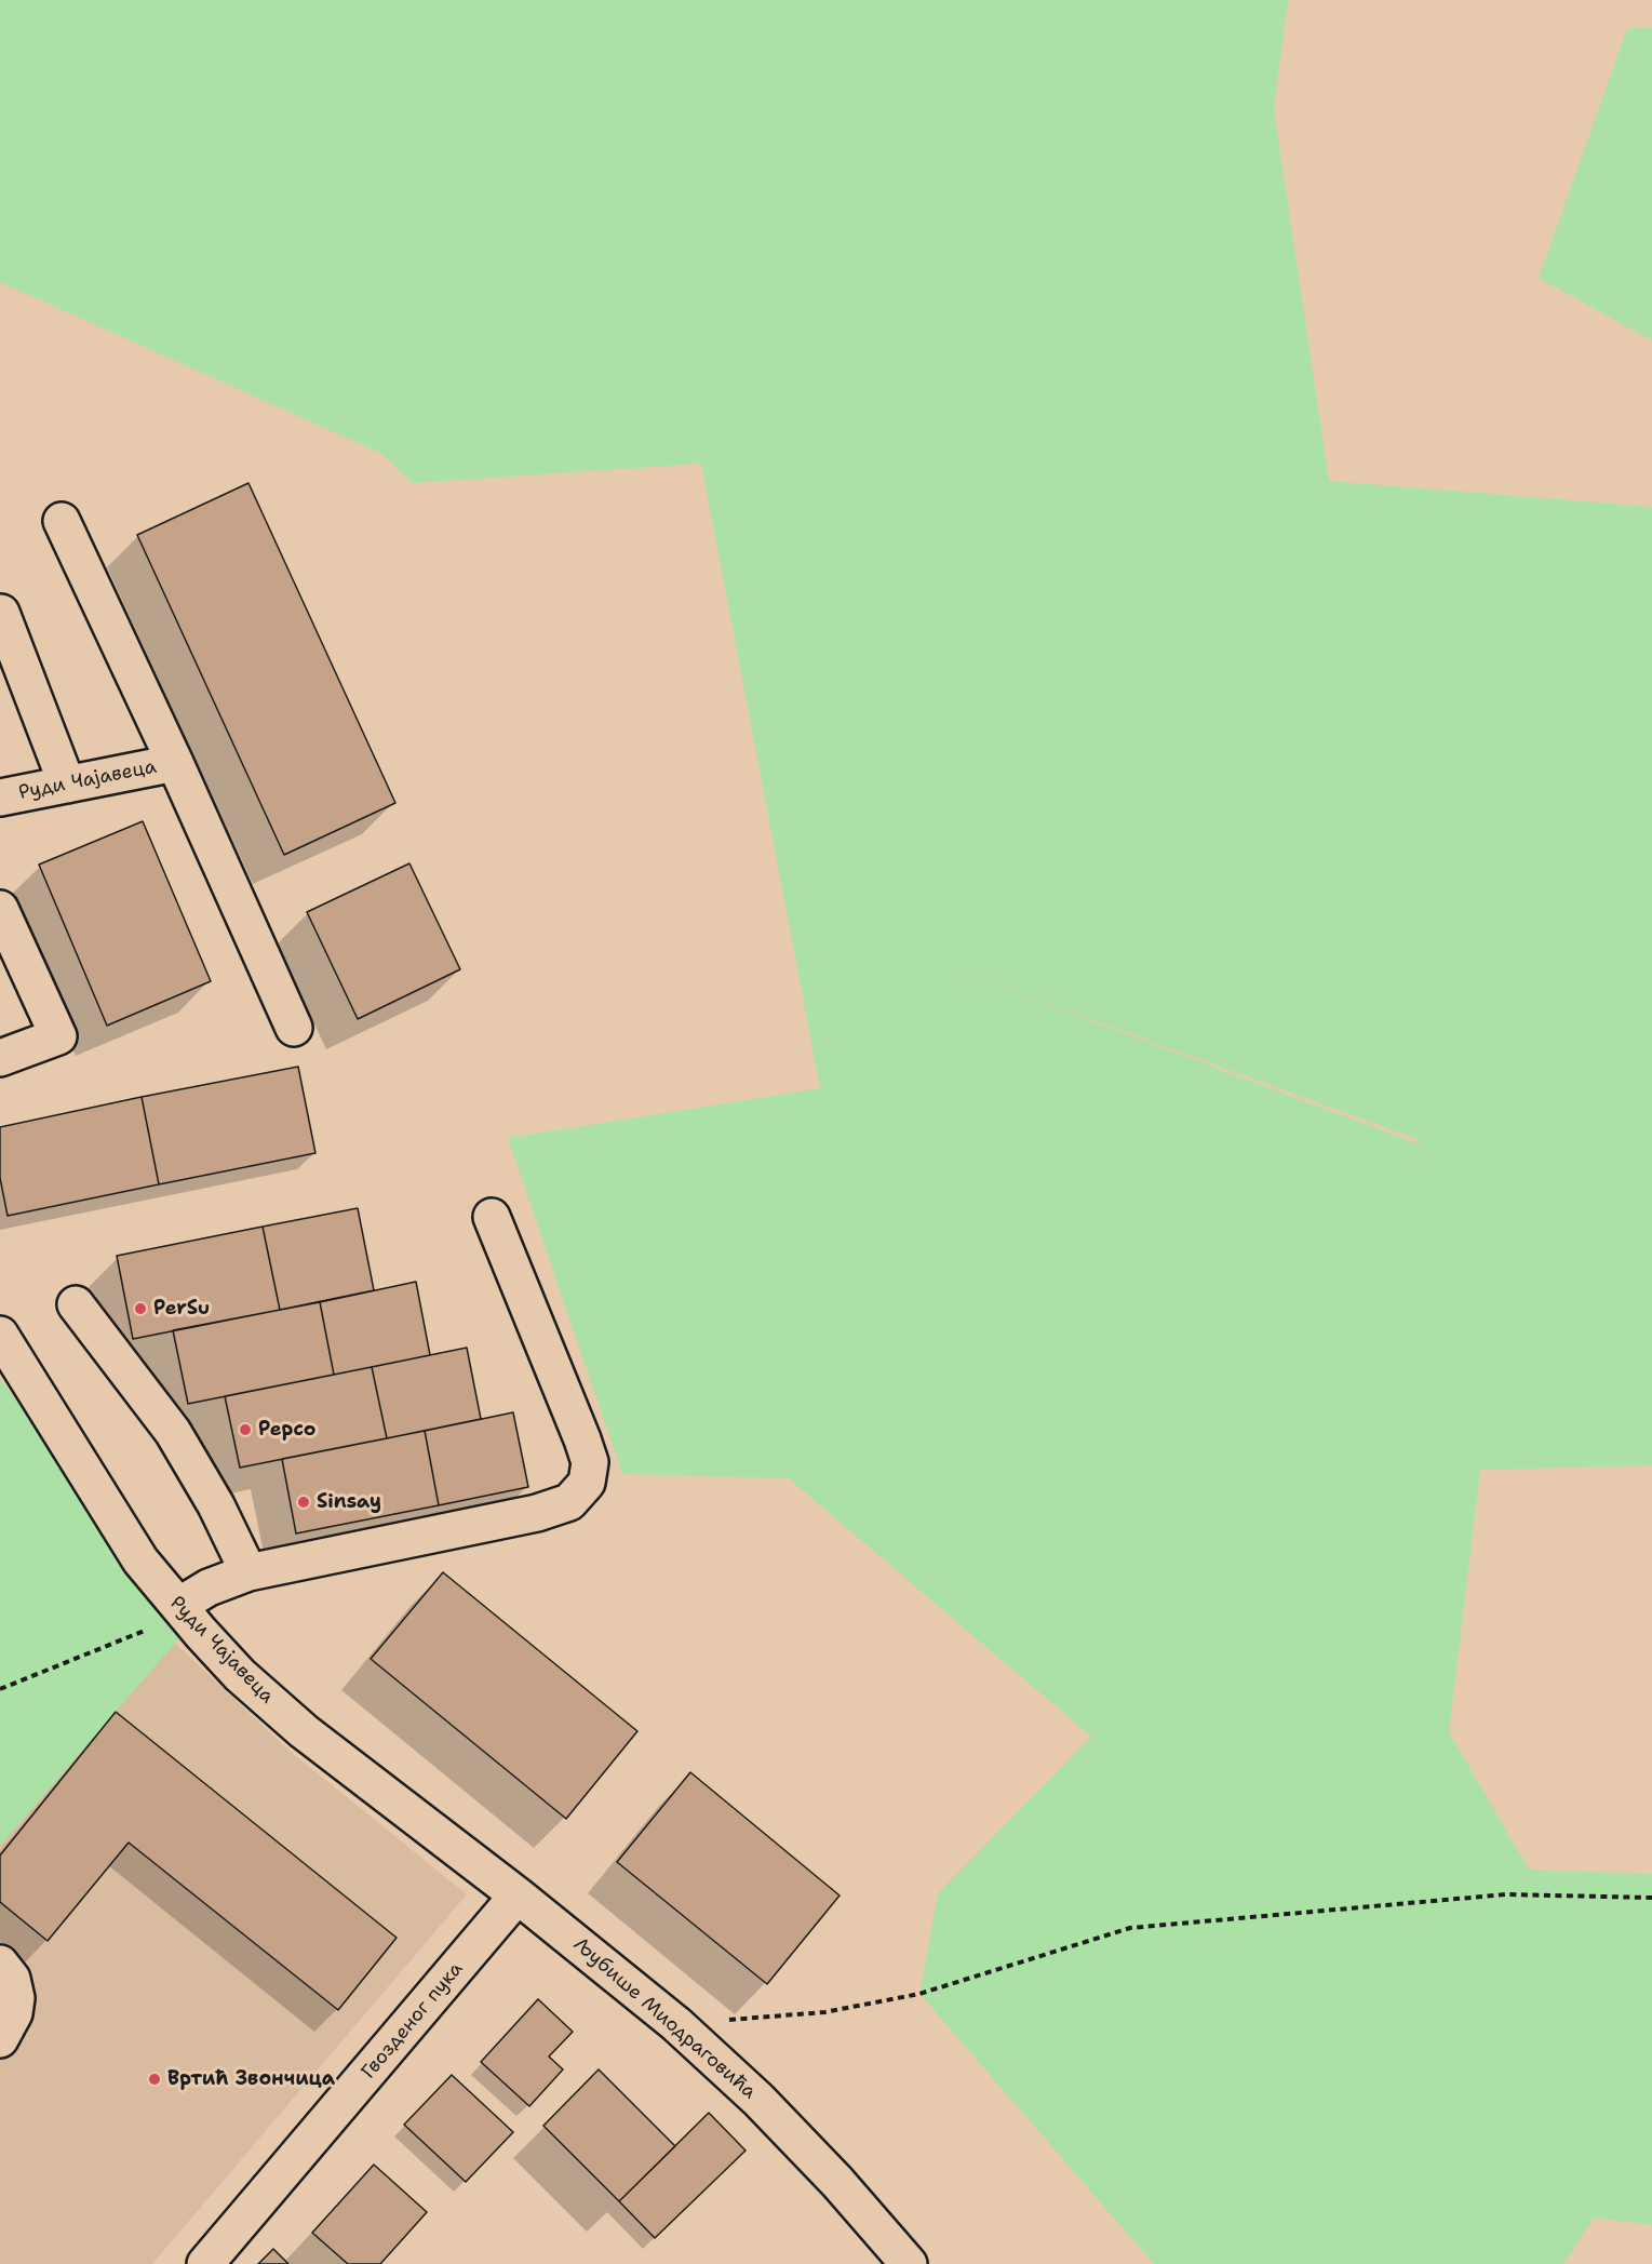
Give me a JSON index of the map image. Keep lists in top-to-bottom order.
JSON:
{
  "streets": {
    "street": ["Руди Чајавеца", "Љубише Миодраговића", "Гвозденог пука"]
  },
  "crossings": [
    ["Руди Чајавеца", "Љубише Миодраговића"],
    ["Руди Чајавеца", "Гвозденог пука"],
    ["Љубише Миодраговића", "Гвозденог пука"]
  ],
  "places": [
    "PerSu",
    "Pepco",
    "Sinsay",
    "Вртић Звончица"
  ]
}
